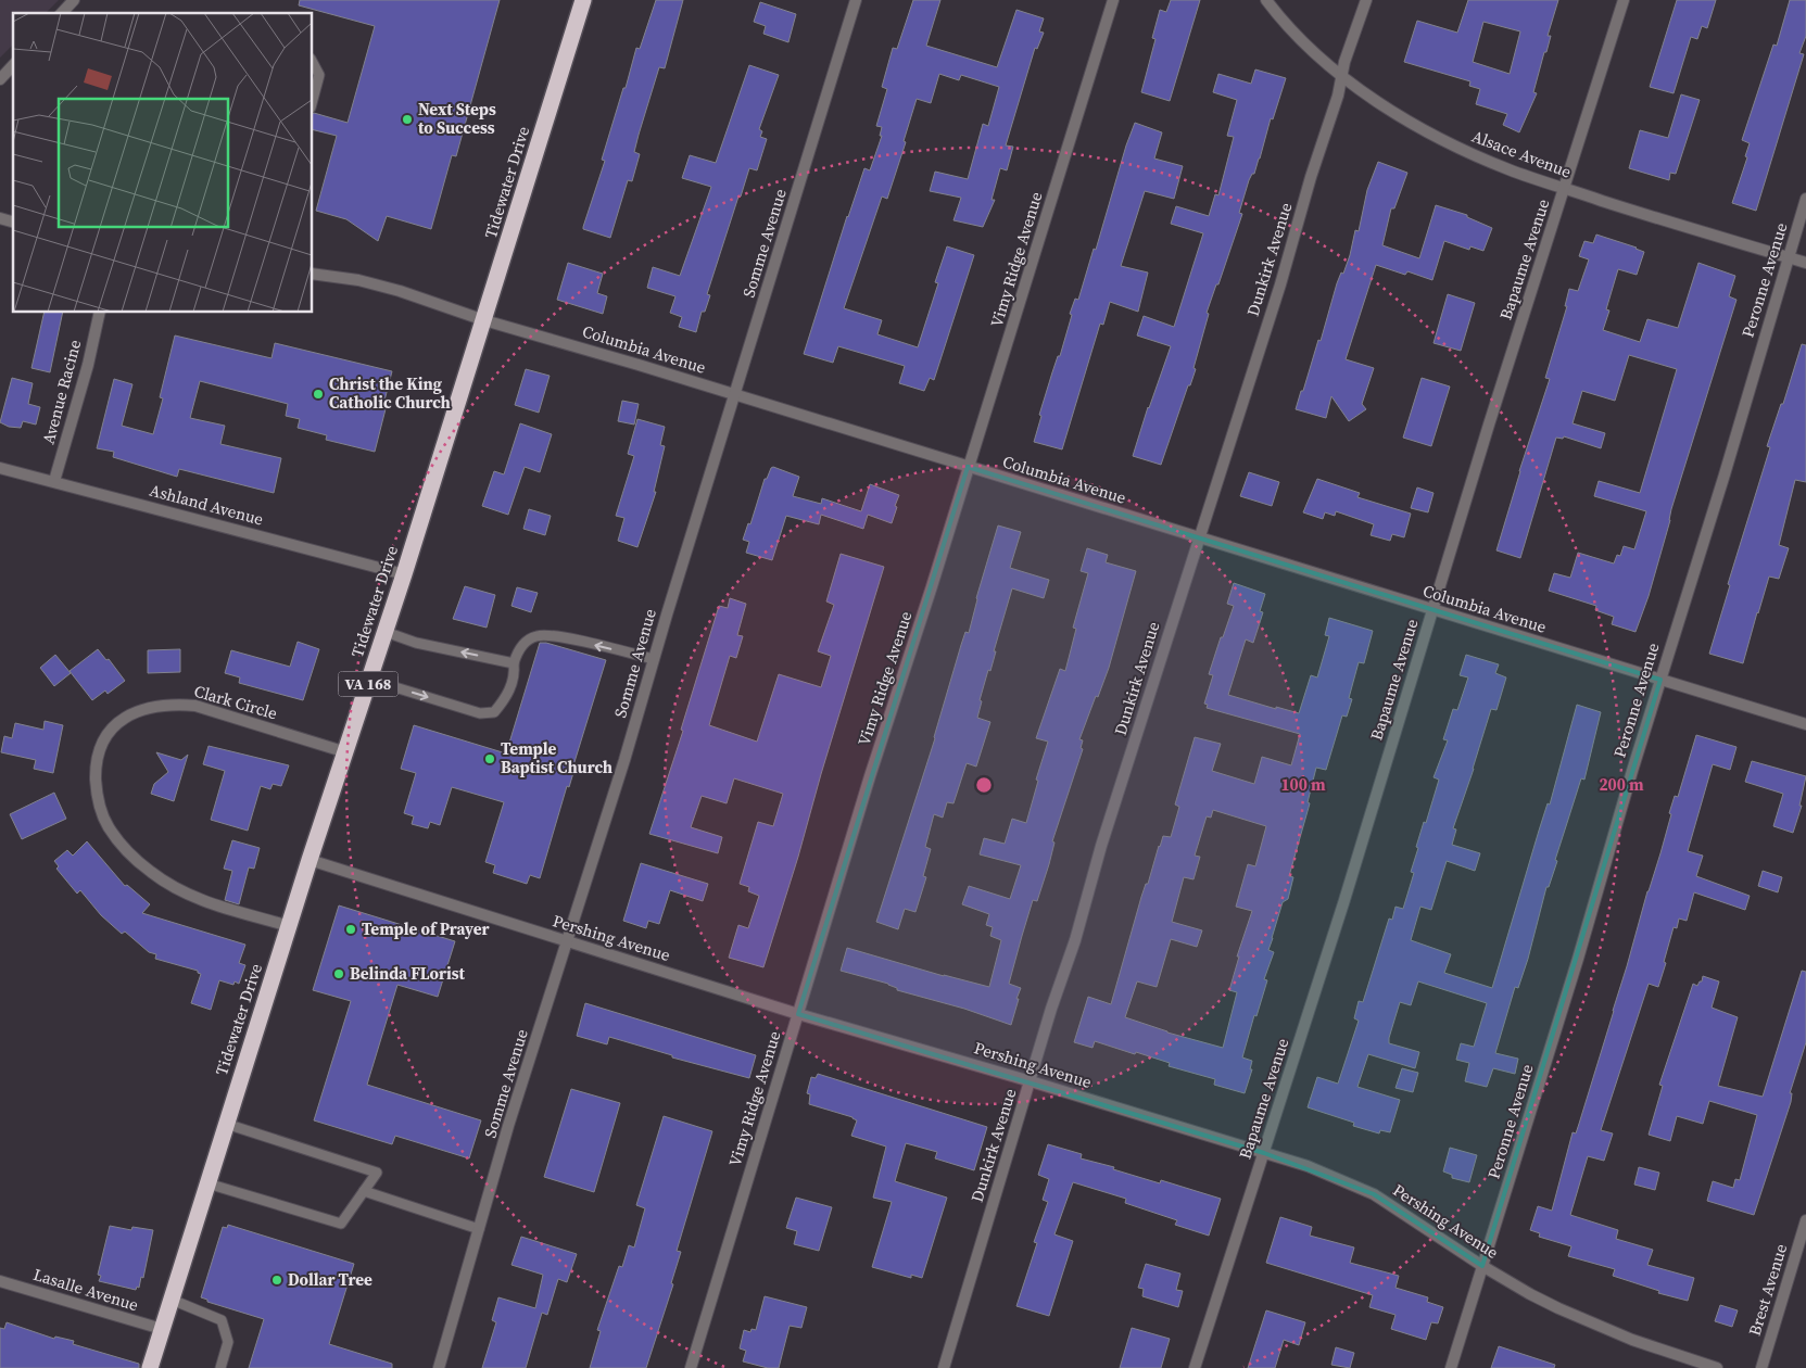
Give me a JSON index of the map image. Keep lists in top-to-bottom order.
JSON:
{
  "streets": {
    "highway": ["Tidewater Drive", "VA 168"],
    "street": [
      "Alsace Avenue",
      "Somme Avenue",
      "Vimy Ridge Avenue",
      "Dunkirk Avenue",
      "Bapaume Avenue",
      "Peronne Avenue",
      "Columbia Avenue",
      "Avenue Racine",
      "Ashland Avenue",
      "Clark Circle",
      "Pershing Avenue",
      "Lasalle Avenue",
      "Brest Avenue"
    ]
  },
  "crossings": [
    ["Alsace Avenue", "Dunkirk Avenue"],
    ["Alsace Avenue", "Bapaume Avenue"],
    ["Alsace Avenue", "Peronne Avenue"],
    ["Tidewater Drive", "Columbia Avenue"],
    ["Tidewater Drive", "Ashland Avenue"],
    ["Tidewater Drive", "Clark Circle"],
    ["Tidewater Drive", "Pershing Avenue"],
    ["Tidewater Drive", "Lasalle Avenue"],
    ["Somme Avenue", "Columbia Avenue"],
    ["Somme Avenue", "Pershing Avenue"],
    ["Vimy Ridge Avenue", "Columbia Avenue"],
    ["Vimy Ridge Avenue", "Pershing Avenue"],
    ["Dunkirk Avenue", "Columbia Avenue"],
    ["Dunkirk Avenue", "Pershing Avenue"],
    ["Bapaume Avenue", "Columbia Avenue"],
    ["Bapaume Avenue", "Pershing Avenue"],
    ["Peronne Avenue", "Columbia Avenue"],
    ["Peronne Avenue", "Pershing Avenue"],
    ["Avenue Racine", "Ashland Avenue"]
  ],
  "places": [
    "Next Steps to Success",
    "Christ the King Catholic Church",
    "Temple Baptist Church",
    "Temple of Prayer",
    "Belinda FLorist",
    "Dollar Tree"
  ],
  "rings": ["100 m", "200 m"]
}
